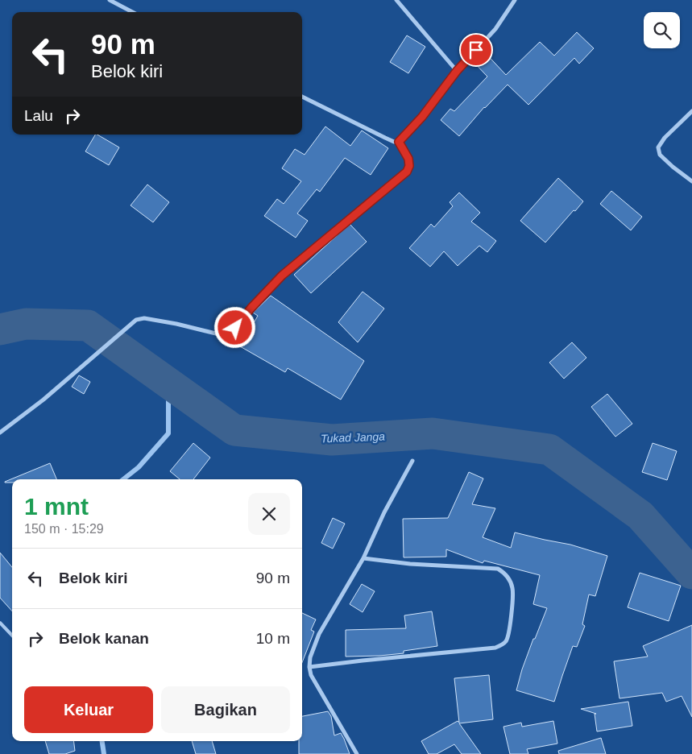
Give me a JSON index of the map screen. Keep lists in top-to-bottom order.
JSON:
{
  "water": ["Tukad Janga"],
  "page": {
    "turn": ["90 m", "Belok kiri"],
    "then": "Lalu",
    "heading": ["1 mnt", "150 m · 15:29"],
    "list": [
      {
        "name": "Belok kiri",
        "value": "90 m"
      },
      {
        "name": "Belok kanan",
        "value": "10 m"
      }
    ],
    "buttons": ["Keluar", "Bagikan"]
  }
}
